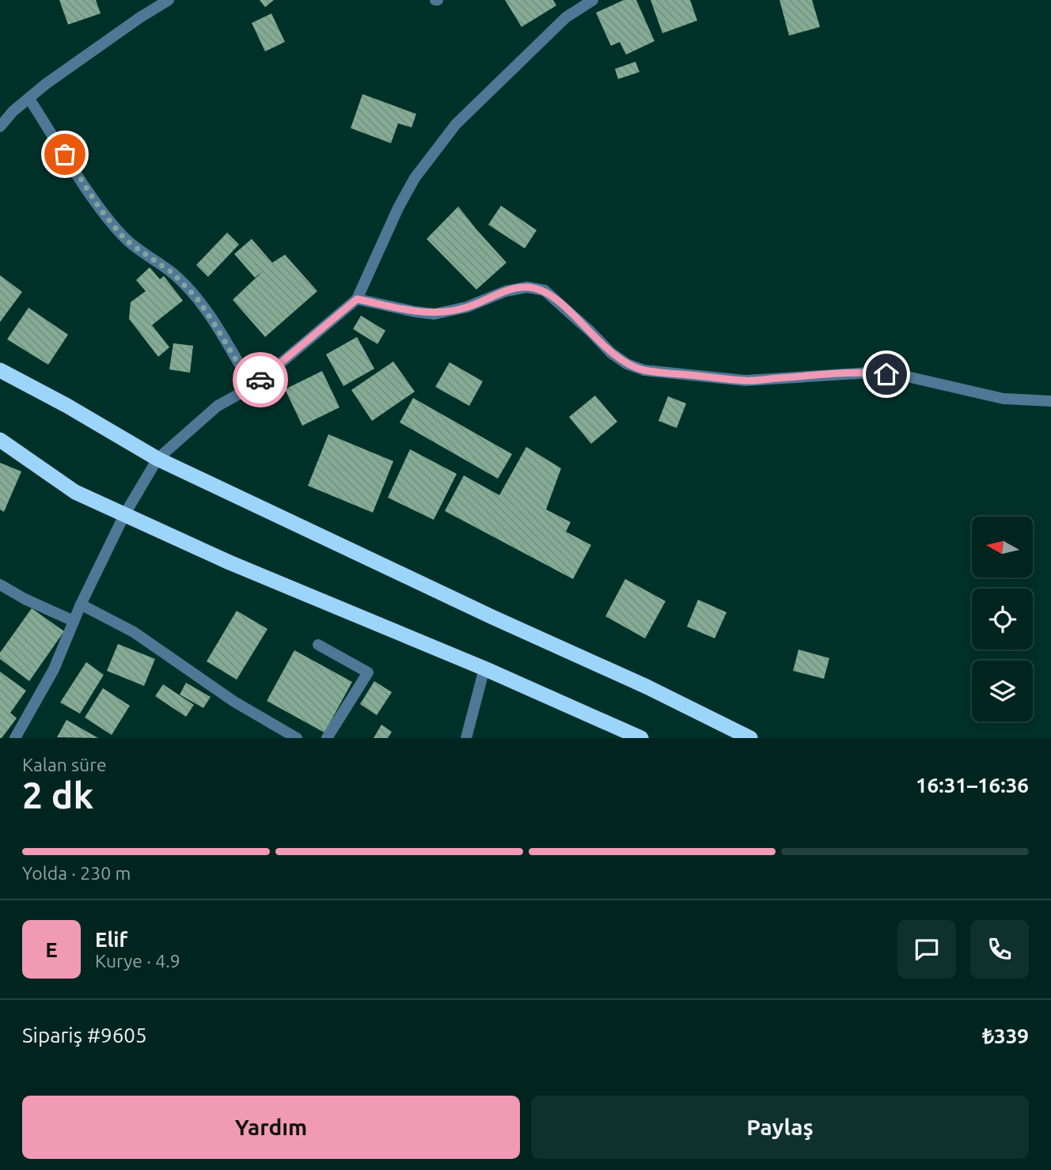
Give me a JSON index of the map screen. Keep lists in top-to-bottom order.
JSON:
{
  "north": "left",
  "page": {
    "heading": ["2 dk", "Kalan süre", "16:31–16:36"],
    "panel": [
      "Elif",
      "Kurye · 4.9",
      "Sipariş #9605",
      "₺339"
    ],
    "bar": "Yolda · 230 m",
    "round": "E",
    "buttons": ["Yardım", "Paylaş"]
  }
}
